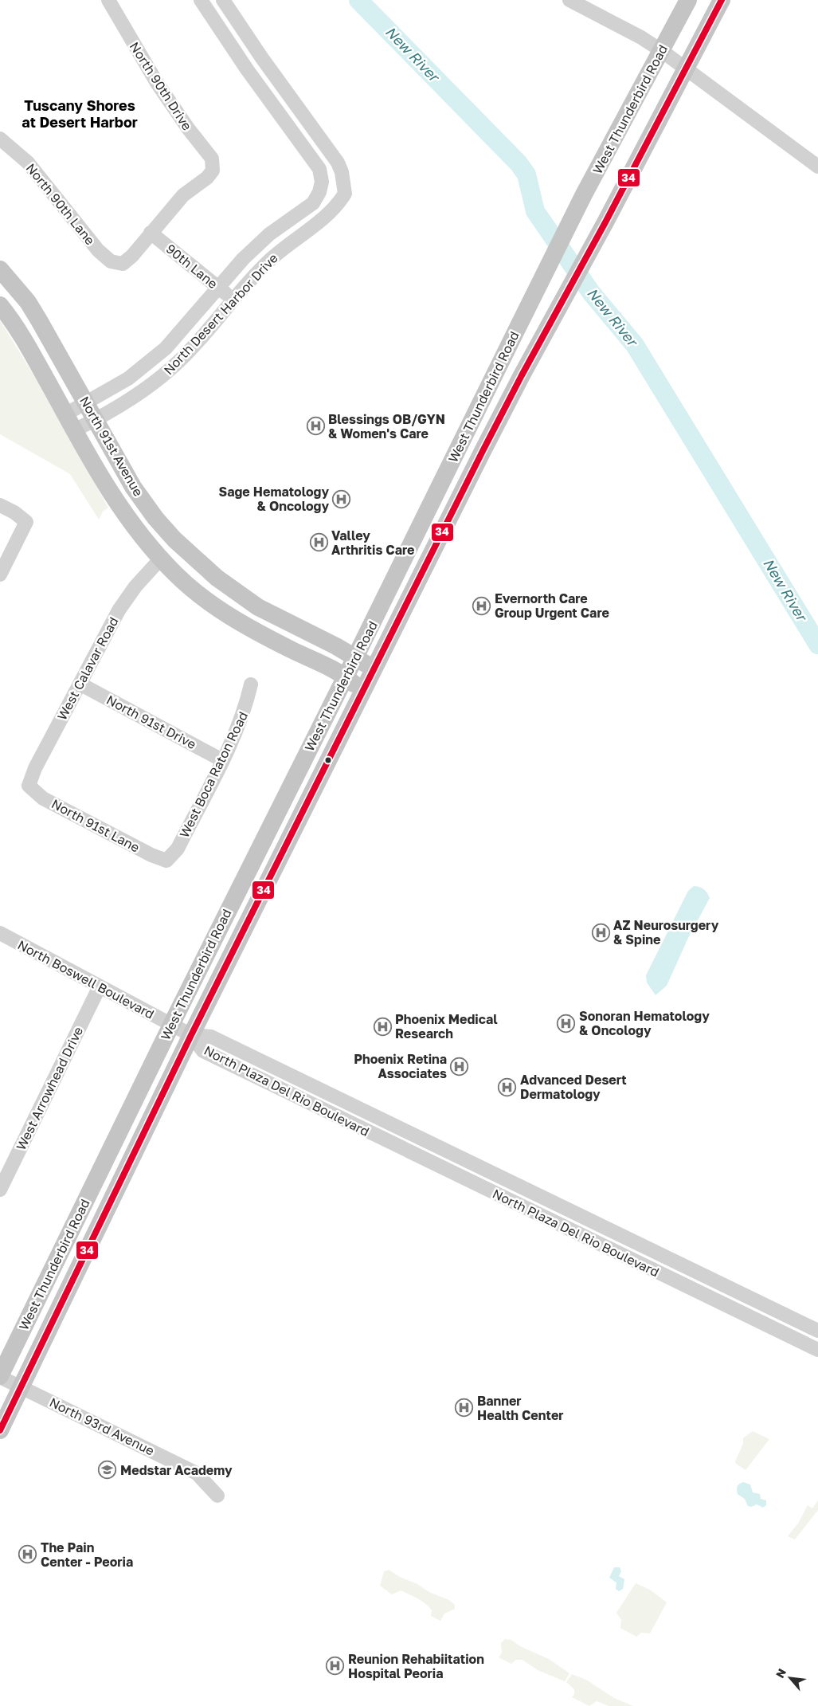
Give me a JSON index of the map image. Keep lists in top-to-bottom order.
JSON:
{
  "streets": {
    "main road": ["West Thunderbird Road", "North 91st Avenue"],
    "street": [
      "North 90th Drive",
      "North 90th Lane",
      "90th Lane",
      "North Desert Harbor Drive",
      "West Calavar Road",
      "North 91st Drive",
      "West Boca Raton Road",
      "North 91st Lane",
      "North Boswell Boulevard",
      "West Arrowhead Drive",
      "North Plaza Del Rio Boulevard",
      "North 93rd Avenue"
    ]
  },
  "crossings": [
    ["North 90th Drive", "North 90th Lane"],
    ["North 90th Drive", "90th Lane"],
    ["West Thunderbird Road", "North 91st Avenue"],
    ["West Thunderbird Road", "North Boswell Boulevard"],
    ["West Thunderbird Road", "North Plaza Del Rio Boulevard"],
    ["West Thunderbird Road", "North 93rd Avenue"],
    ["North 90th Lane", "90th Lane"],
    ["90th Lane", "North Desert Harbor Drive"],
    ["North Desert Harbor Drive", "North 91st Avenue"],
    ["North 91st Avenue", "West Calavar Road"],
    ["West Calavar Road", "North 91st Drive"],
    ["West Calavar Road", "North 91st Lane"],
    ["North 91st Drive", "West Boca Raton Road"],
    ["West Boca Raton Road", "North 91st Lane"],
    ["North Boswell Boulevard", "West Arrowhead Drive"],
    ["North Boswell Boulevard", "North Plaza Del Rio Boulevard"]
  ],
  "districts": ["Tuscany Shores at Desert Harbor"],
  "water": ["New River"],
  "places": {
    "hospital": [
      "Blessings OB/GYN & Women's Care",
      "Sage Hematology & Oncology",
      "Valley Arthritis Care",
      "Evernorth Care Group Urgent Care",
      "AZ Neurosurgery & Spine",
      "Sonoran Hematology & Oncology",
      "Phoenix Medical Research",
      "Phoenix Retina Associates",
      "Advanced Desert Dermatology",
      "Banner Health Center",
      "The Pain Center - Peoria",
      "Reunion Rehabiitation Hospital Peoria"
    ],
    "school or university": ["Medstar Academy"]
  },
  "lines": ["transit line 34"],
  "north": "top left"
}
